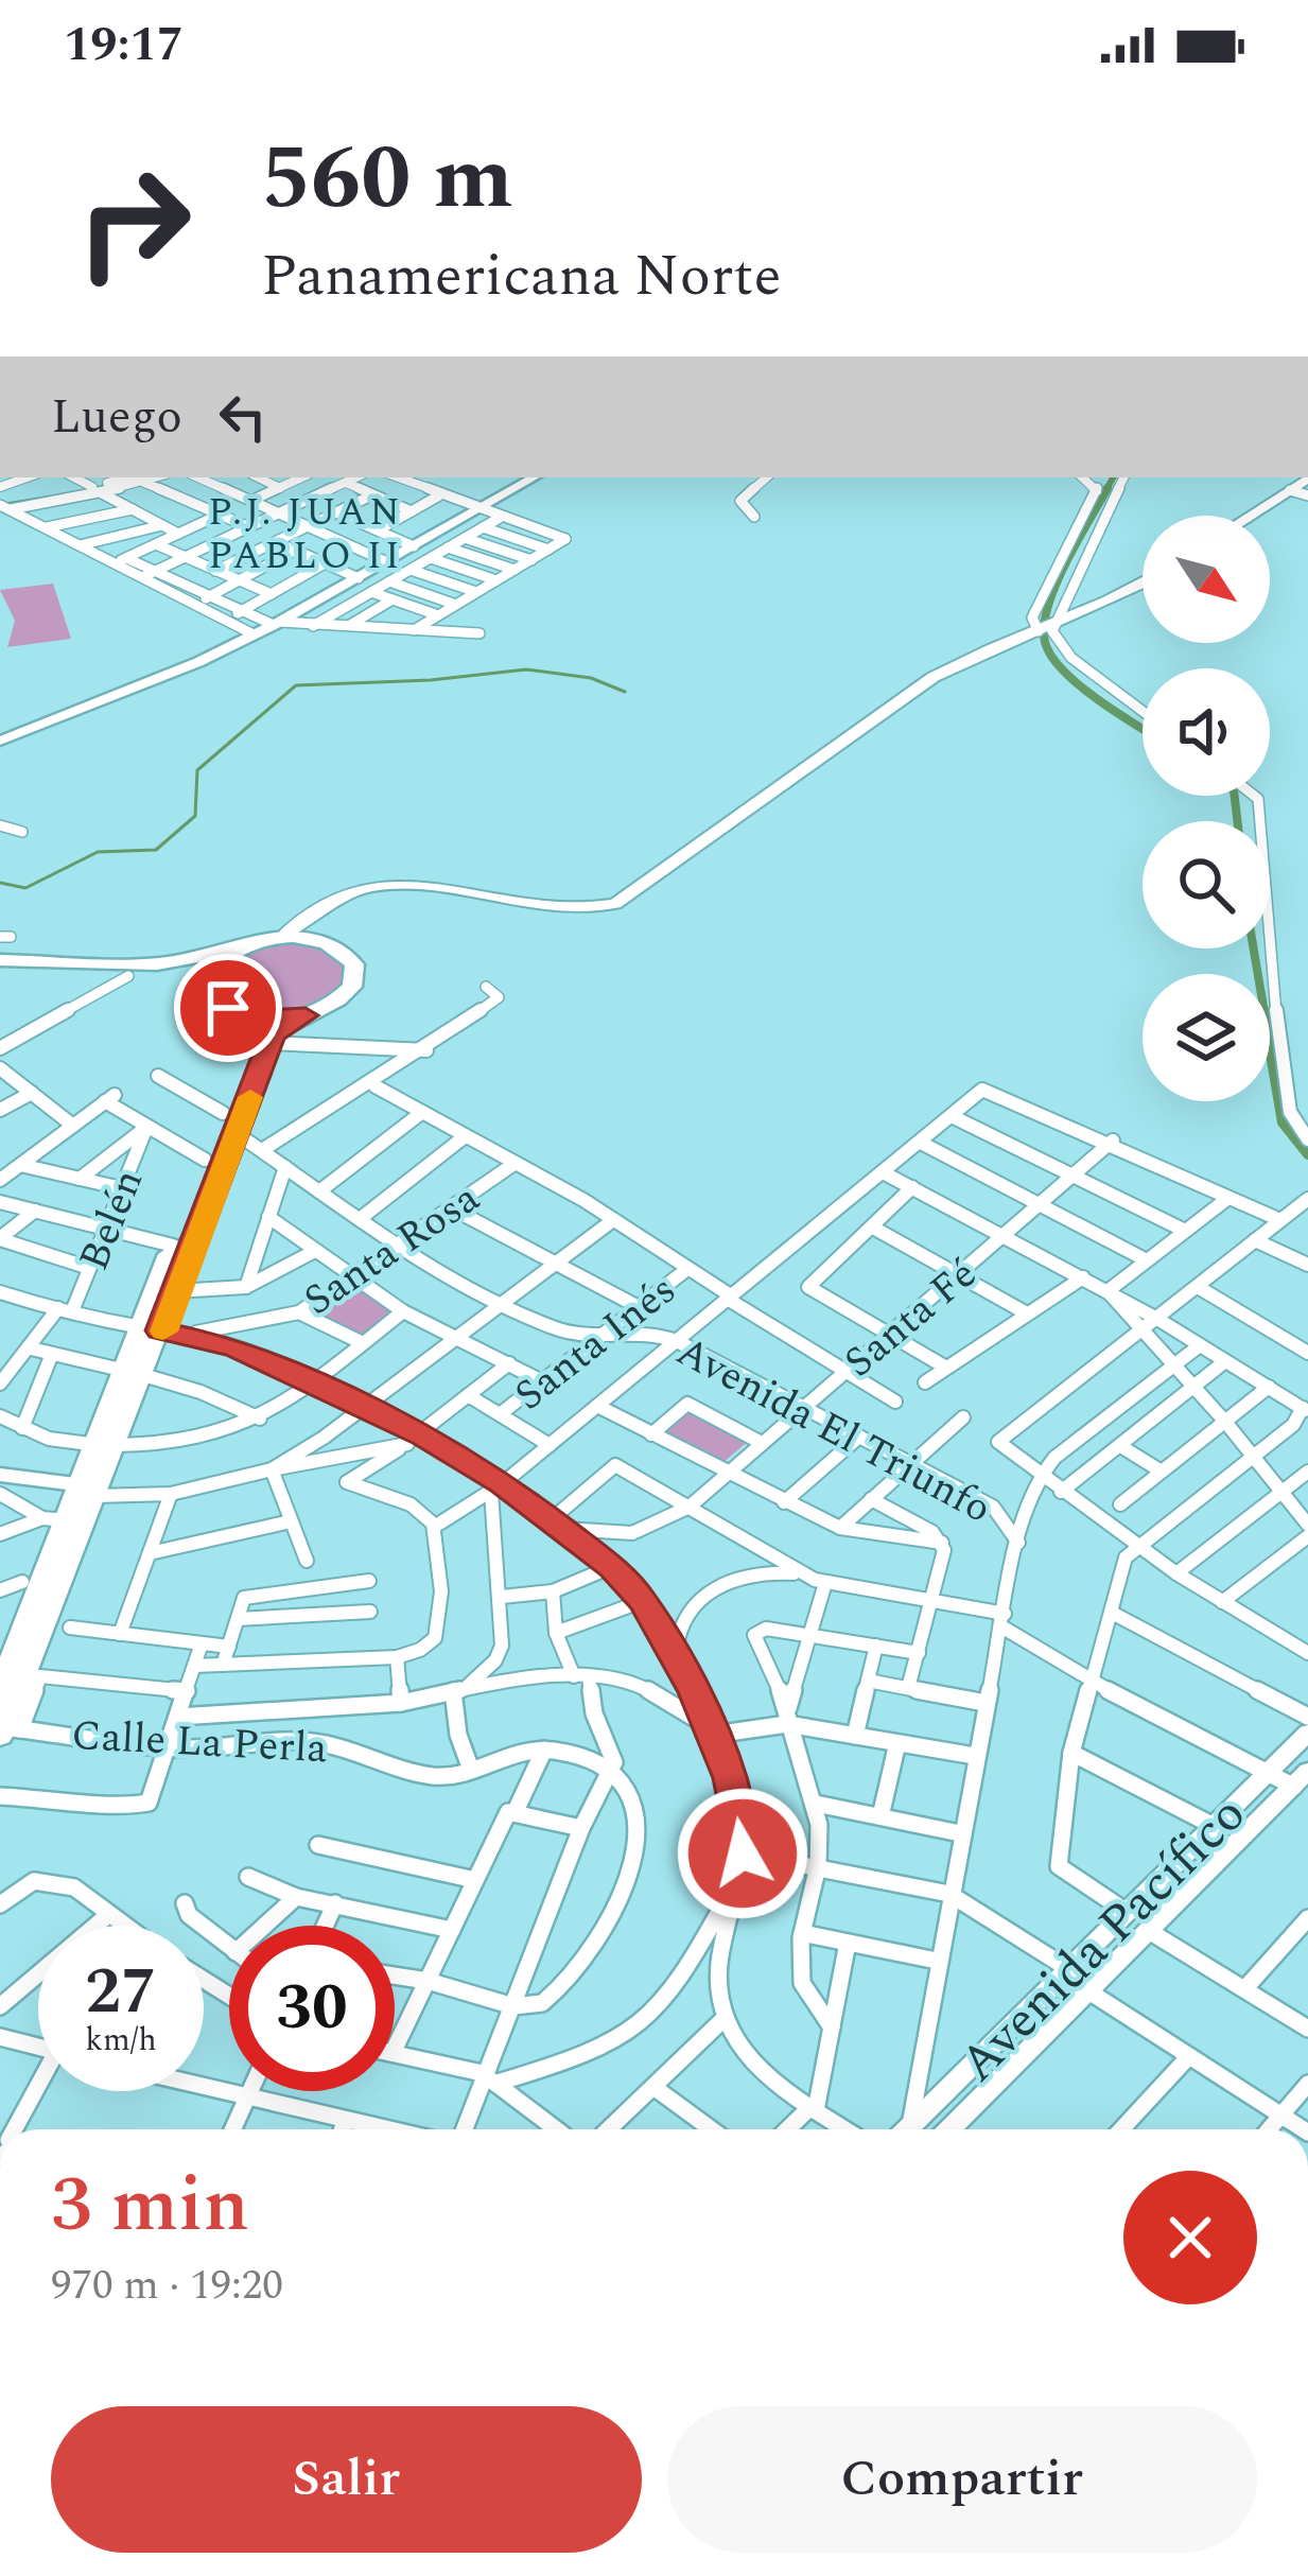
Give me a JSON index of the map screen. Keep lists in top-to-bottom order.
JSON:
{
  "streets": {
    "street": [
      "Belén",
      "Santa Rosa",
      "Santa Fé",
      "Santa Inés",
      "Avenida El Triunfo",
      "Calle La Perla",
      "Avenida Pacífico"
    ]
  },
  "crossings": [
    ["Santa Rosa", "Avenida El Triunfo"],
    ["Santa Fé", "Avenida El Triunfo"],
    ["Santa Inés", "Avenida El Triunfo"]
  ],
  "districts": ["P.J. JUAN PABLO II"],
  "north": "bottom right",
  "page": {
    "status": "19:17",
    "turn": ["560 m", "Panamericana Norte"],
    "then": "Luego",
    "speed": "27 km/h",
    "limit": "30",
    "heading": ["3 min", "970 m · 19:20"],
    "buttons": ["Salir", "Compartir"]
  }
}
